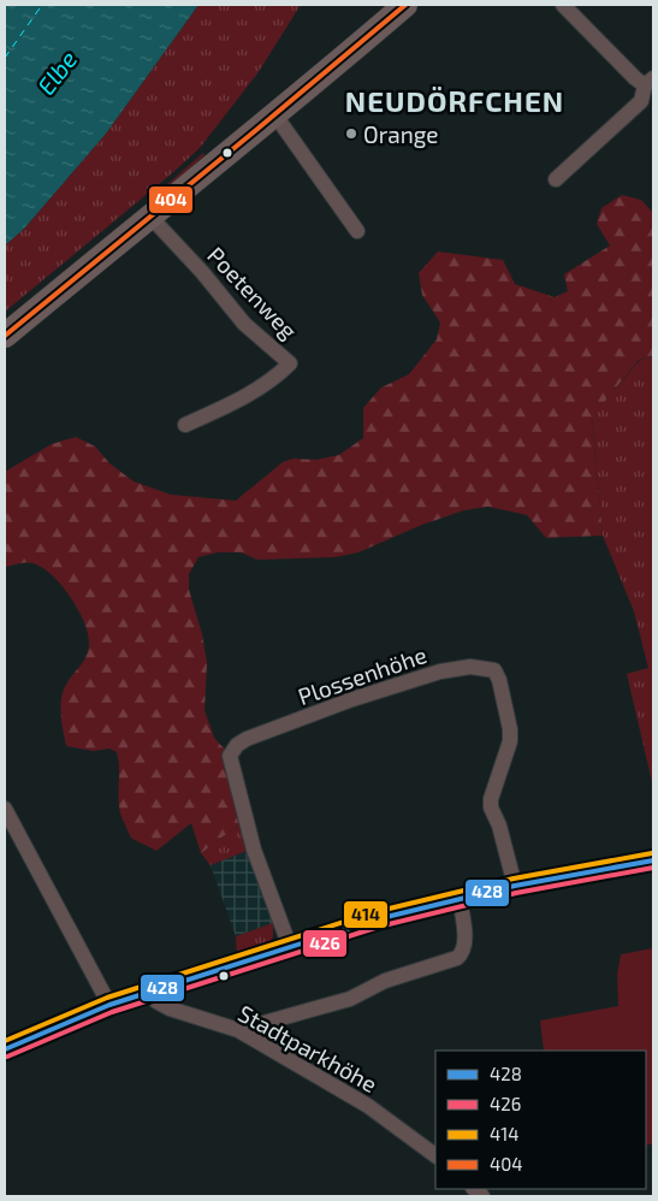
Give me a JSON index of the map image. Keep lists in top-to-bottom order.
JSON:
{
  "streets": {
    "street": ["Poetenweg", "Plossenhöhe", "Stadtparkhöhe"]
  },
  "districts": ["NEUDÖRFCHEN"],
  "water": ["Elbe"],
  "places": ["Orange"],
  "lines": [
    "transit line 404",
    "transit line 414",
    "transit line 428",
    "transit line 426"
  ],
  "legend": [
    "428",
    "426",
    "414",
    "404"
  ]
}
